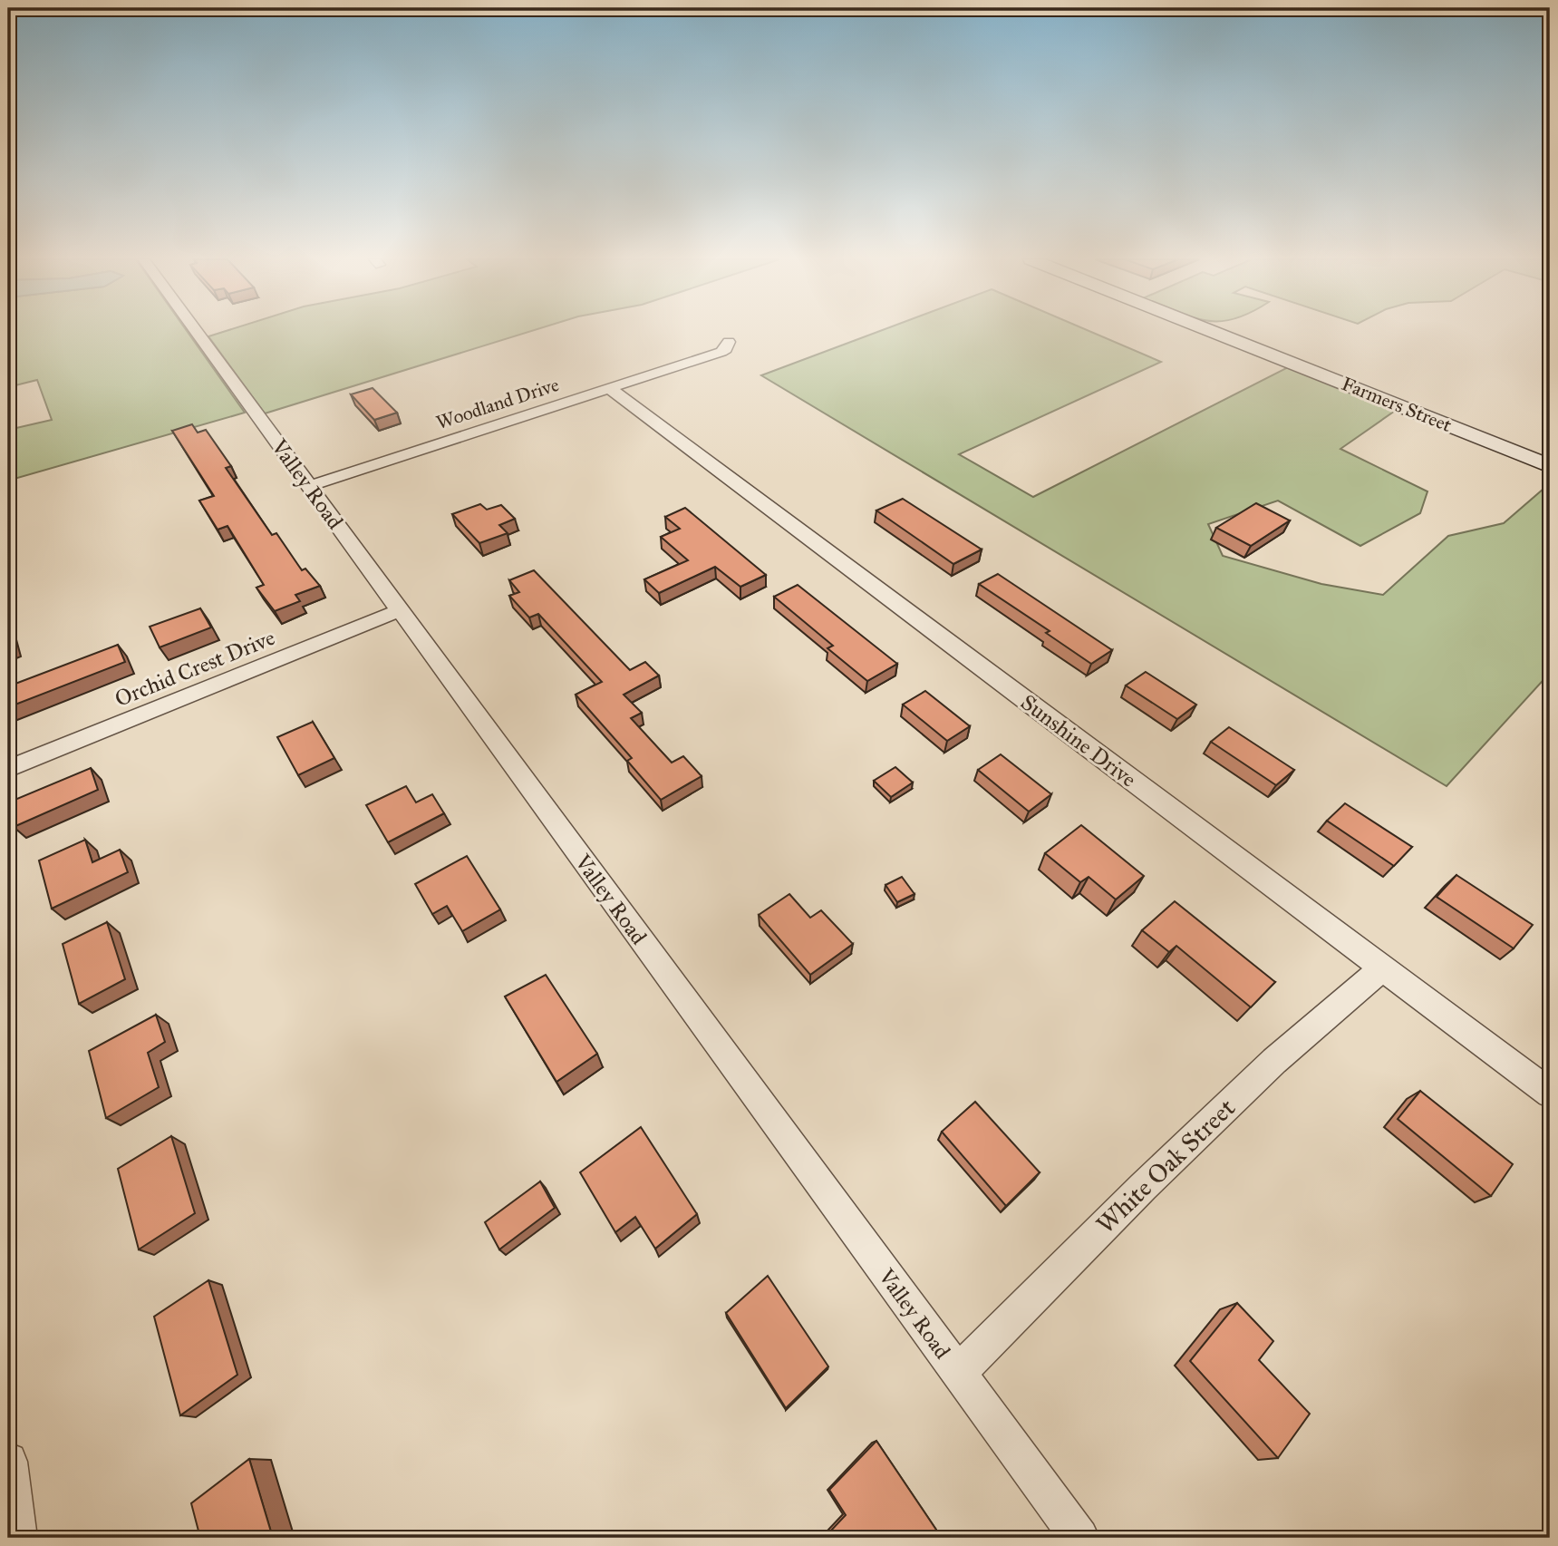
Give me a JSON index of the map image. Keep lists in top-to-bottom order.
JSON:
{
  "streets": {
    "street": [
      "Woodland Drive",
      "Farmers Street",
      "Valley Road",
      "Orchid Crest Drive",
      "Sunshine Drive",
      "White Oak Street"
    ]
  },
  "crossings": [
    ["Woodland Drive", "Valley Road"],
    ["Woodland Drive", "Sunshine Drive"],
    ["Valley Road", "Orchid Crest Drive"],
    ["Valley Road", "White Oak Street"],
    ["Sunshine Drive", "White Oak Street"]
  ]
}
